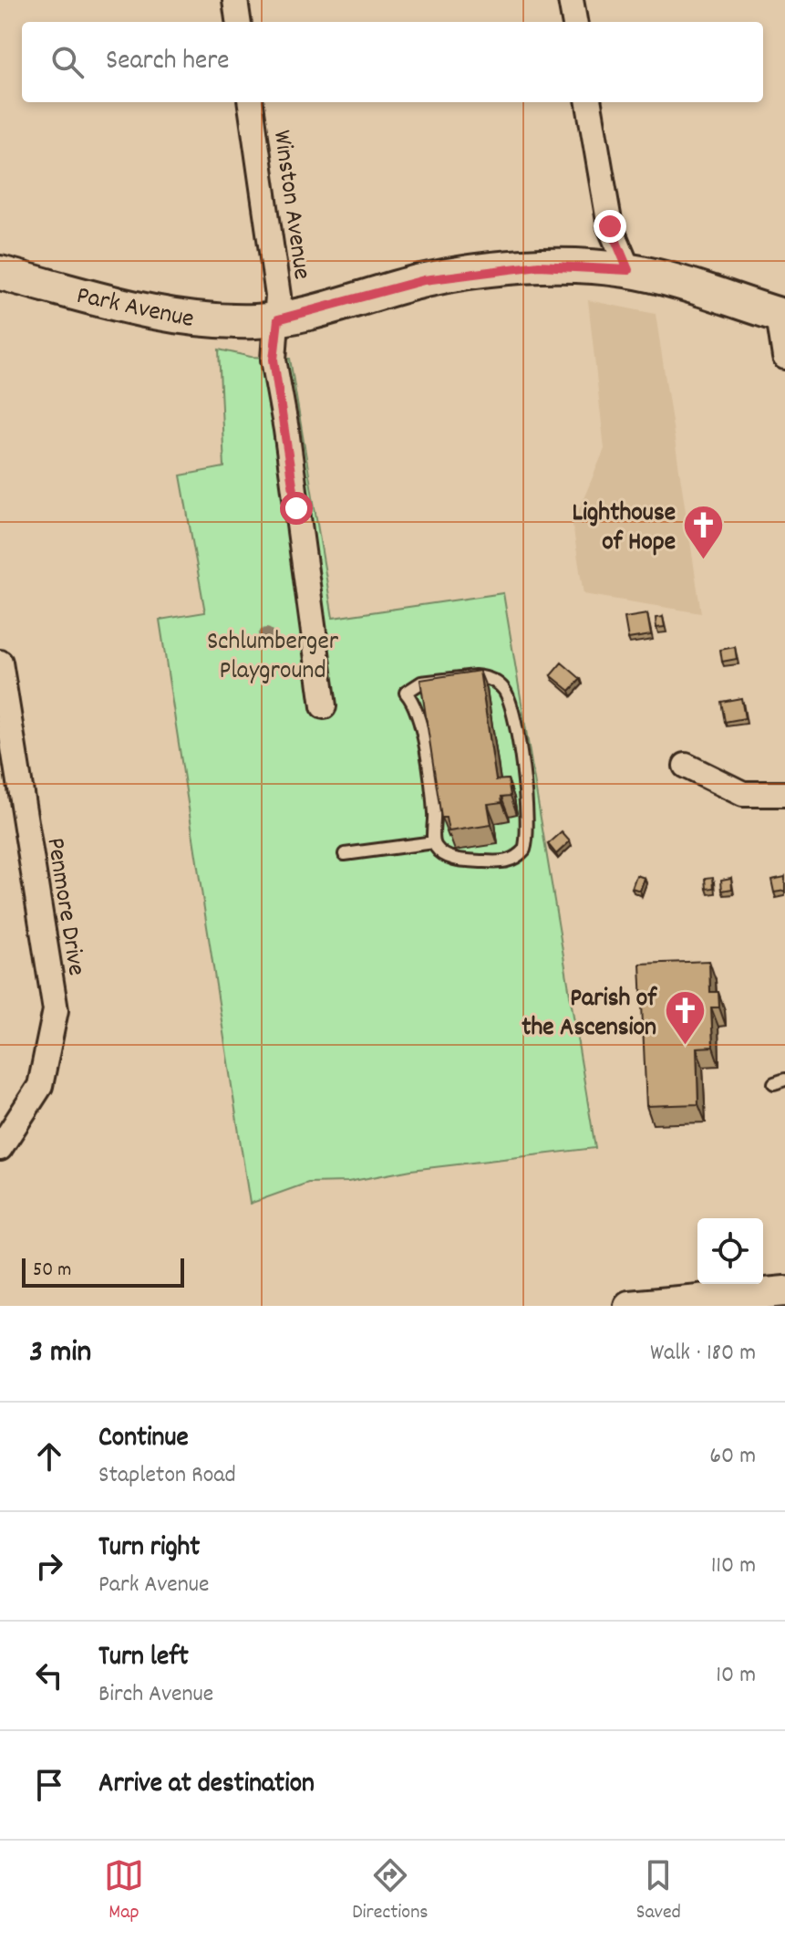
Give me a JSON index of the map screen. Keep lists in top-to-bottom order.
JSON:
{
  "streets": {
    "main road": ["Park Avenue"],
    "street": ["Winston Avenue", "Penmore Drive"]
  },
  "crossings": [
    ["Winston Avenue", "Park Avenue"]
  ],
  "parks": ["Schlumberger Playground"],
  "places": {
    "church": ["Lighthouse of Hope", "Parish of the Ascension"]
  },
  "scale_bar": "50 m",
  "page": {
    "search": "Search here",
    "scale": "50 m",
    "heading": ["3 min", "Walk · 180 m"],
    "list": [
      ["Continue", "Stapleton Road", "60 m"],
      ["Turn right", "Park Avenue", "110 m"],
      ["Turn left", "Birch Avenue", "10 m"],
      "Arrive at destination"
    ],
    "nav": ["Map", "Directions", "Saved"]
  }
}
